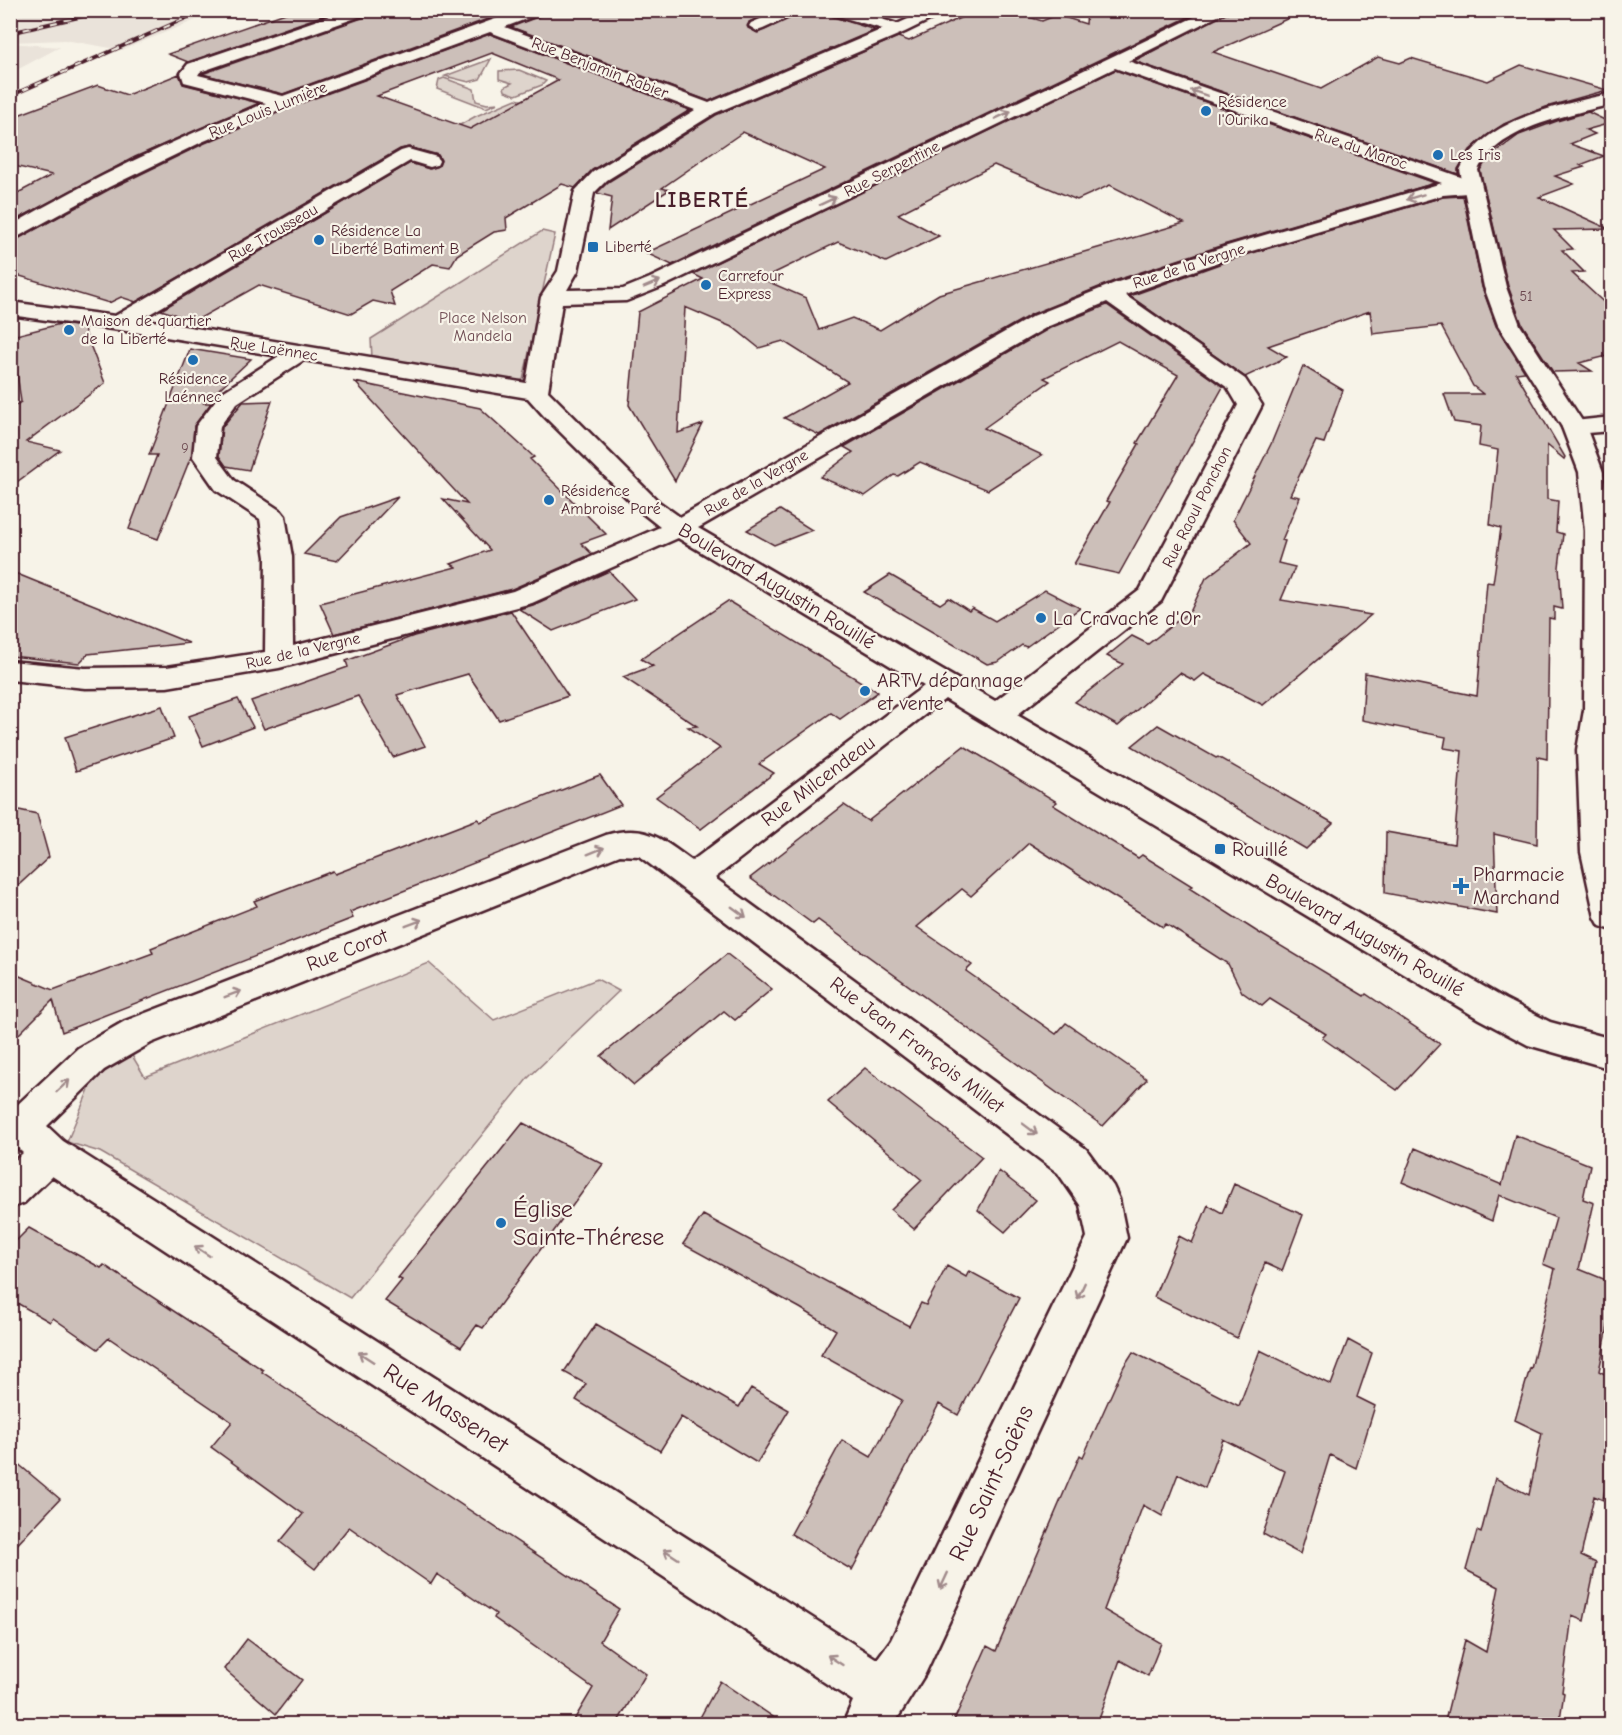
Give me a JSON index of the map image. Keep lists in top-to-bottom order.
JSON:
{
  "streets": {
    "street": [
      "Rue Benjamin Rabier",
      "Rue Louis Lumière",
      "Rue du Maroc",
      "Rue Serpentine",
      "Rue Trousseau",
      "Rue de la Vergne",
      "Rue Laënnec",
      "Rue Raoul Ponchon",
      "Boulevard Augustin Rouillé",
      "Rue Milcendeau",
      "Rue Corot",
      "Rue Jean François Millet",
      "Rue Massenet",
      "Rue Saint-Saëns"
    ]
  },
  "crossings": [
    ["Rue Benjamin Rabier", "Rue Louis Lumière"],
    ["Rue du Maroc", "Rue Serpentine"],
    ["Rue du Maroc", "Rue de la Vergne"],
    ["Rue Trousseau", "Rue Laënnec"],
    ["Rue de la Vergne", "Rue Raoul Ponchon"],
    ["Rue de la Vergne", "Boulevard Augustin Rouillé"],
    ["Rue Laënnec", "Boulevard Augustin Rouillé"],
    ["Rue Raoul Ponchon", "Boulevard Augustin Rouillé"],
    ["Boulevard Augustin Rouillé", "Rue Milcendeau"],
    ["Rue Milcendeau", "Rue Corot"],
    ["Rue Milcendeau", "Rue Jean François Millet"],
    ["Rue Corot", "Rue Jean François Millet"],
    ["Rue Corot", "Rue Massenet"],
    ["Rue Jean François Millet", "Rue Saint-Saëns"],
    ["Rue Massenet", "Rue Saint-Saëns"]
  ],
  "one_way": [
    "Rue du Maroc",
    "Rue Corot",
    "Rue Jean François Millet",
    "Rue Massenet",
    "Rue Saint-Saëns"
  ],
  "districts": ["LIBERTÉ"],
  "parks": ["Place Nelson Mandela"],
  "places": {
    "other": [
      "Résidence l'Ourika",
      "Les Iris",
      "Résidence La Liberté Batiment B",
      "Carrefour Express",
      "Maison de quartier de la Liberté",
      "Résidence Laénnec",
      "Résidence Ambroise Paré",
      "La Cravache d'Or",
      "ARTV dépannage et vente",
      "Église Sainte-Thérese"
    ],
    "transit": ["Liberté", "Rouillé"],
    "health": ["Pharmacie Marchand"]
  },
  "house_numbers": ["51", "9"]
}
